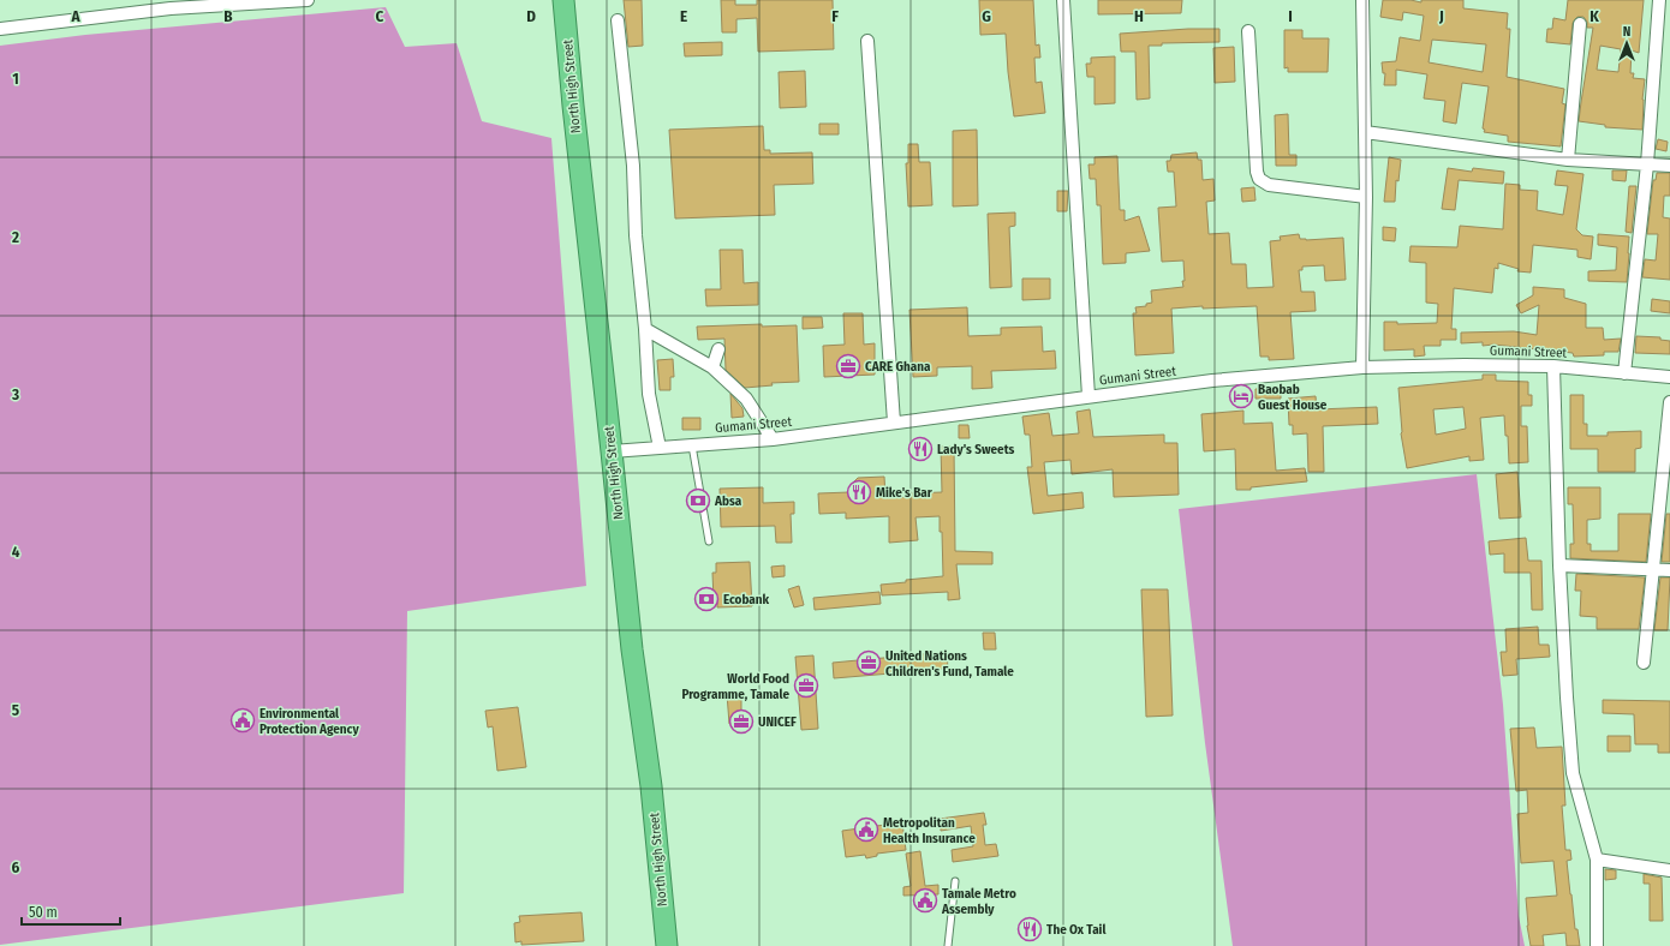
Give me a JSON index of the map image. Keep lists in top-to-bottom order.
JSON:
{
  "streets": {
    "highway": ["North High Street"],
    "street": ["Gumani Street"]
  },
  "crossings": [
    ["North High Street", "Gumani Street"]
  ],
  "places": {
    "office": [
      "CARE Ghana",
      "United Nations Children's Fund, Tamale",
      "World Food Programme, Tamale",
      "UNICEF"
    ],
    "hotel": ["Baobab Guest House"],
    "restaurant": ["Lady's Sweets", "Mike's Bar", "The Ox Tail"],
    "bank": ["Absa", "Ecobank"],
    "public building": ["Environmental Protection Agency", "Metropolitan Health Insurance", "Tamale Metro Assembly"]
  },
  "scale_bar": "50 m",
  "north": "top",
  "grid": {
    "columns": [
      "A",
      "B",
      "C",
      "D",
      "E",
      "F",
      "G",
      "H",
      "I",
      "J",
      "K"
    ],
    "rows": [
      "1",
      "2",
      "3",
      "4",
      "5",
      "6"
    ]
  }
}
